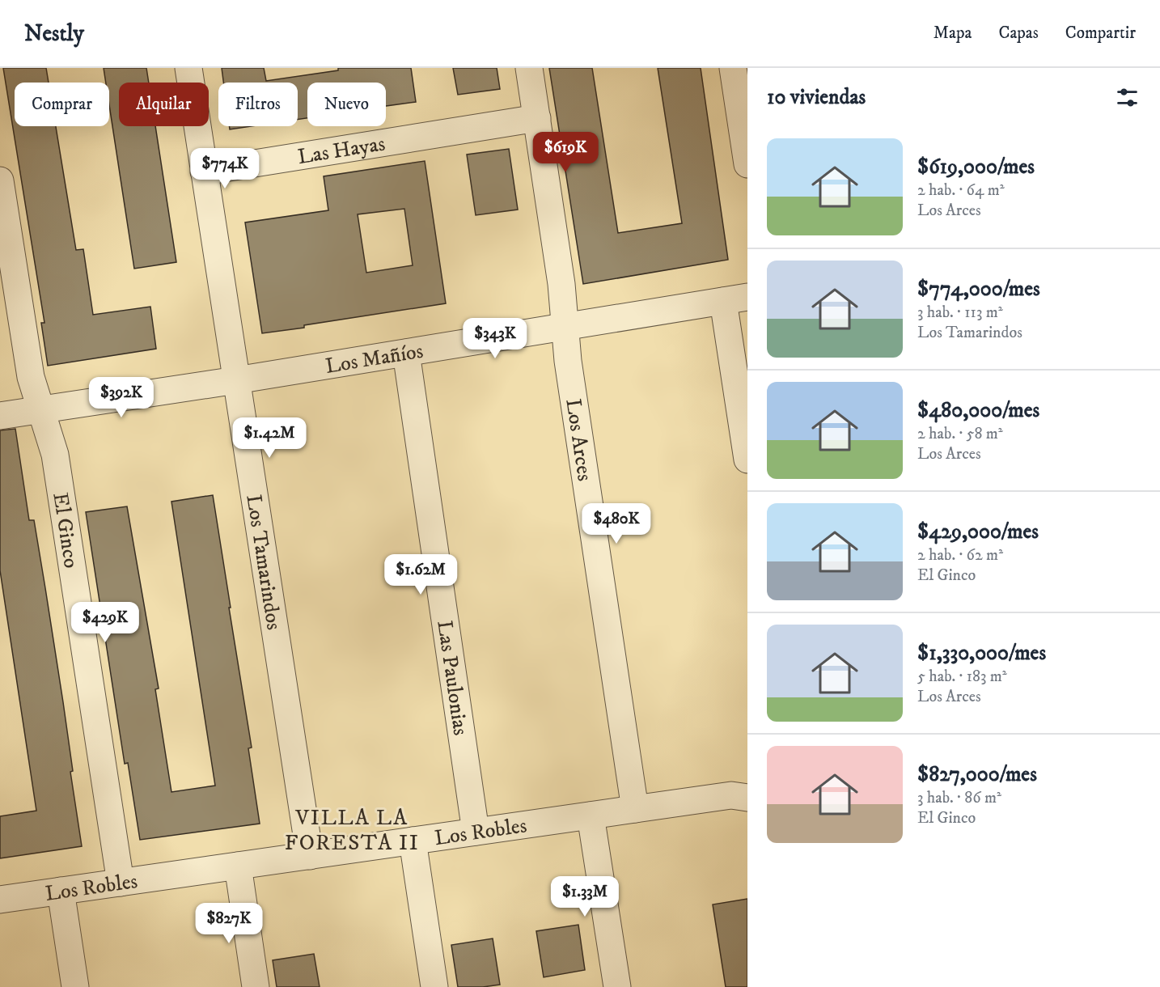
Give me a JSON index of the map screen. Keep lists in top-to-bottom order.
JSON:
{
  "streets": {
    "street": [
      "Las Hayas",
      "Los Mañíos",
      "Los Arces",
      "El Ginco",
      "Los Tamarindos",
      "Las Paulonias",
      "Los Robles"
    ]
  },
  "crossings": [
    ["Las Hayas", "Los Arces"],
    ["Las Hayas", "Los Tamarindos"],
    ["Los Mañíos", "Los Arces"],
    ["Los Mañíos", "El Ginco"],
    ["Los Mañíos", "Los Tamarindos"],
    ["Los Mañíos", "Las Paulonias"],
    ["Los Arces", "Los Robles"],
    ["El Ginco", "Los Robles"],
    ["Los Tamarindos", "Los Robles"],
    ["Las Paulonias", "Los Robles"]
  ],
  "districts": ["VILLA LA FORESTA II"],
  "page": {
    "header": "Nestly",
    "nav": ["Mapa", "Capas", "Compartir"],
    "heading": "10 viviendas",
    "chip": [
      "Comprar",
      "Alquilar",
      "Filtros",
      "Nuevo"
    ],
    "list": [
      {
        "name": "$619,000/mes",
        "note": "2 hab. · 64 m² · Los Arces"
      },
      {
        "name": "$774,000/mes",
        "note": "3 hab. · 113 m² · Los Tamarindos"
      },
      {
        "name": "$480,000/mes",
        "note": "2 hab. · 58 m² · Los Arces"
      },
      {
        "name": "$429,000/mes",
        "note": "2 hab. · 62 m² · El Ginco"
      },
      {
        "name": "$1,330,000/mes",
        "note": "5 hab. · 183 m² · Los Arces"
      },
      {
        "name": "$827,000/mes",
        "note": "3 hab. · 86 m² · El Ginco"
      }
    ],
    "price": [
      "$619K",
      "$774K",
      "$343K",
      "$392K",
      "$1.42M",
      "$480K",
      "$1.62M",
      "$429K",
      "$1.33M",
      "$827K"
    ]
  }
}
